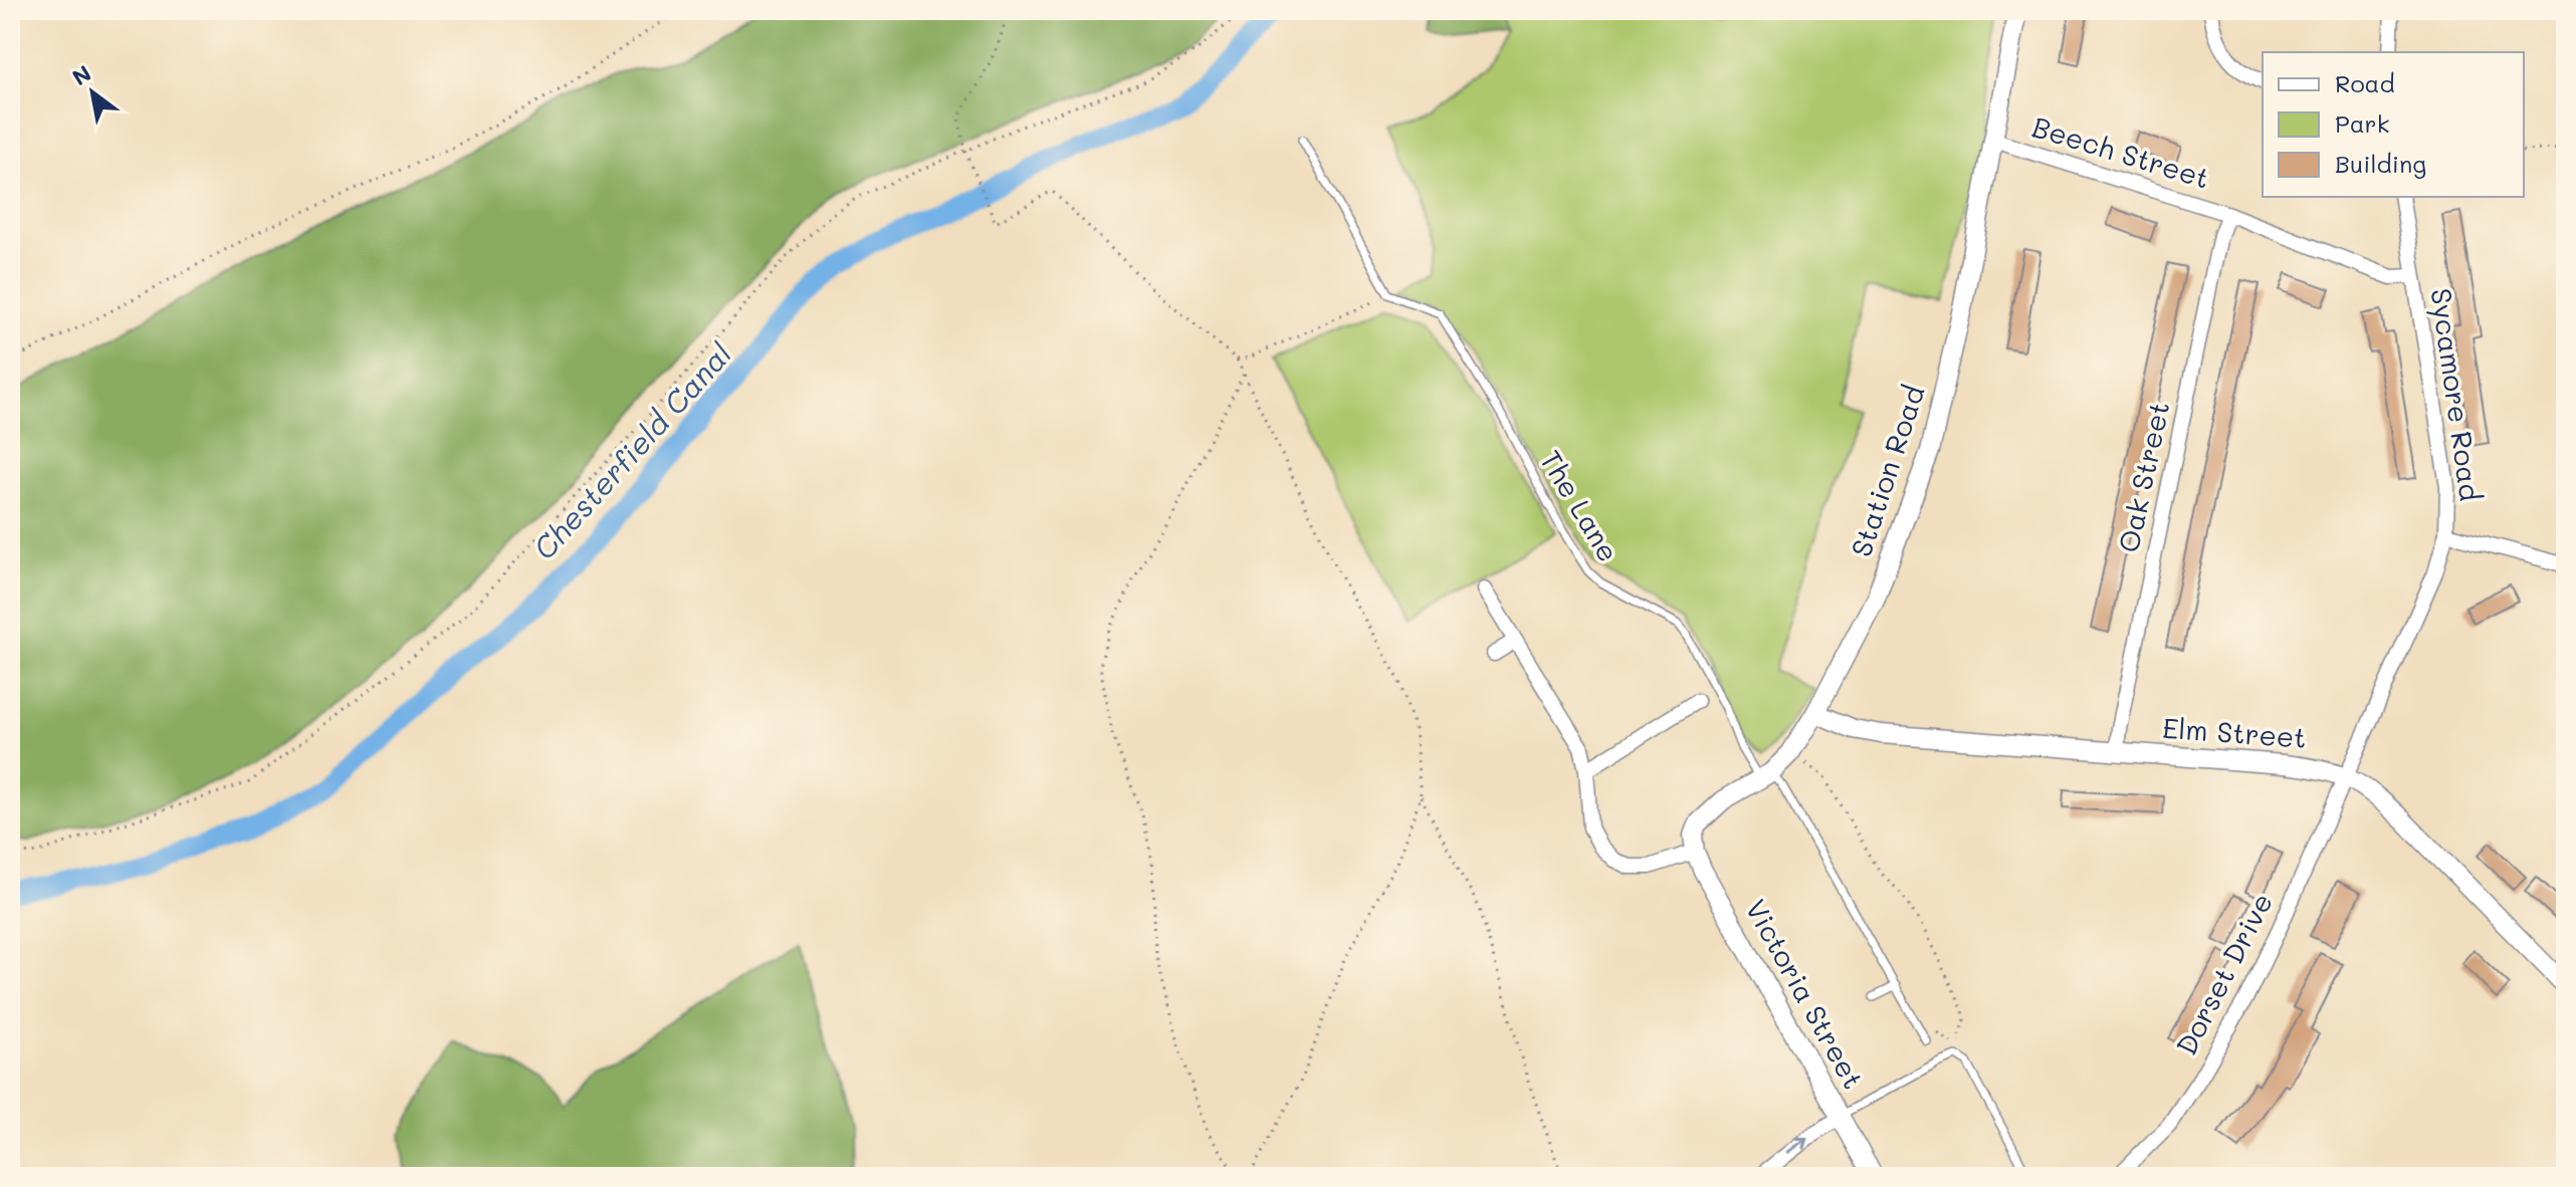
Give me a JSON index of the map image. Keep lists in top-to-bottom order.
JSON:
{
  "streets": {
    "street": [
      "Beech Street",
      "Sycamore Road",
      "Station Road",
      "Oak Street",
      "Elm Street",
      "Dorset Drive",
      "Victoria Street"
    ],
    "lane": ["The Lane"]
  },
  "crossings": [
    ["Beech Street", "Sycamore Road"],
    ["Beech Street", "Station Road"],
    ["Beech Street", "Oak Street"],
    ["Sycamore Road", "Elm Street"],
    ["Sycamore Road", "Dorset Drive"],
    ["Station Road", "The Lane"],
    ["Station Road", "Elm Street"],
    ["Station Road", "Victoria Street"],
    ["Oak Street", "Elm Street"],
    ["Elm Street", "Dorset Drive"]
  ],
  "water": ["Chesterfield Canal"],
  "legend": ["Road", "Park", "Building"],
  "north": "top left"
}
